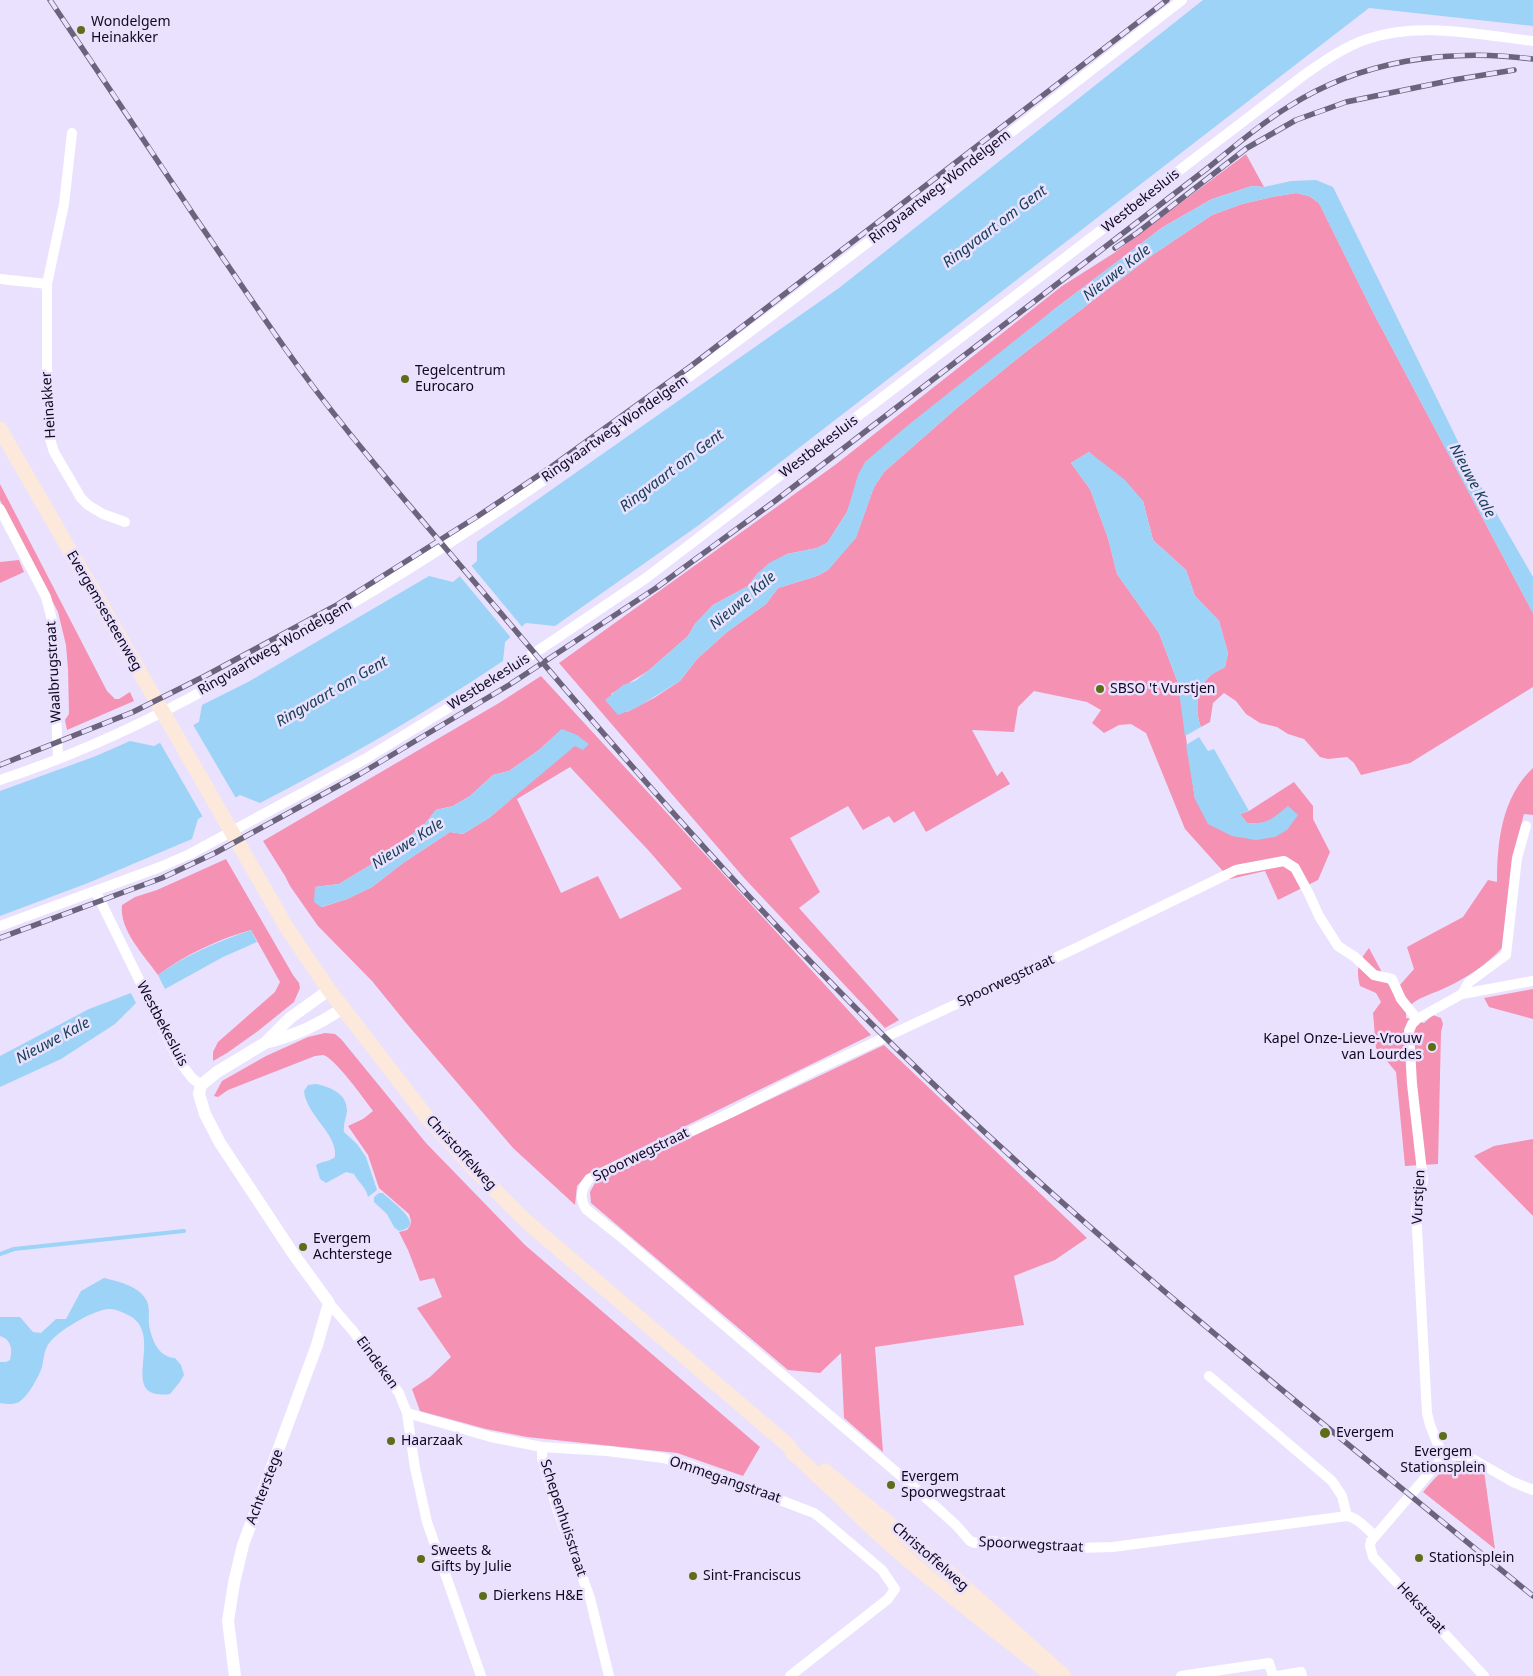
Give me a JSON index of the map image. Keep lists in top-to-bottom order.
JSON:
{
  "streets": {
    "main road": ["Evergemsesteenweg", "Christoffelweg"],
    "street": [
      "Ringvaartweg-Wondelgem",
      "Westbekesluis",
      "Heinakker",
      "Waalbrugstraat",
      "Spoorwegstraat",
      "Vurstjen",
      "Eindeken",
      "Ommegangstraat",
      "Achterstege",
      "Schepenhuisstraat",
      "Hekstraat"
    ]
  },
  "crossings": [
    ["Ringvaartweg-Wondelgem", "Waalbrugstraat"],
    ["Westbekesluis", "Eindeken"],
    ["Evergemsesteenweg", "Christoffelweg"],
    ["Spoorwegstraat", "Vurstjen"],
    ["Eindeken", "Ommegangstraat"],
    ["Eindeken", "Achterstege"],
    ["Ommegangstraat", "Schepenhuisstraat"]
  ],
  "water": ["Ringvaart om Gent", "Nieuwe Kale"],
  "places": [
    "Wondelgem Heinakker",
    "Tegelcentrum Eurocaro",
    "SBSO 't Vurstjen",
    "Kapel Onze-Lieve-Vrouw van Lourdes",
    "Evergem Achterstege",
    "Evergem",
    "Evergem Stationsplein",
    "Haarzaak",
    "Evergem Spoorwegstraat",
    "Stationsplein",
    "Sweets & Gifts by Julie",
    "Sint-Franciscus",
    "Dierkens H&E"
  ]
}
